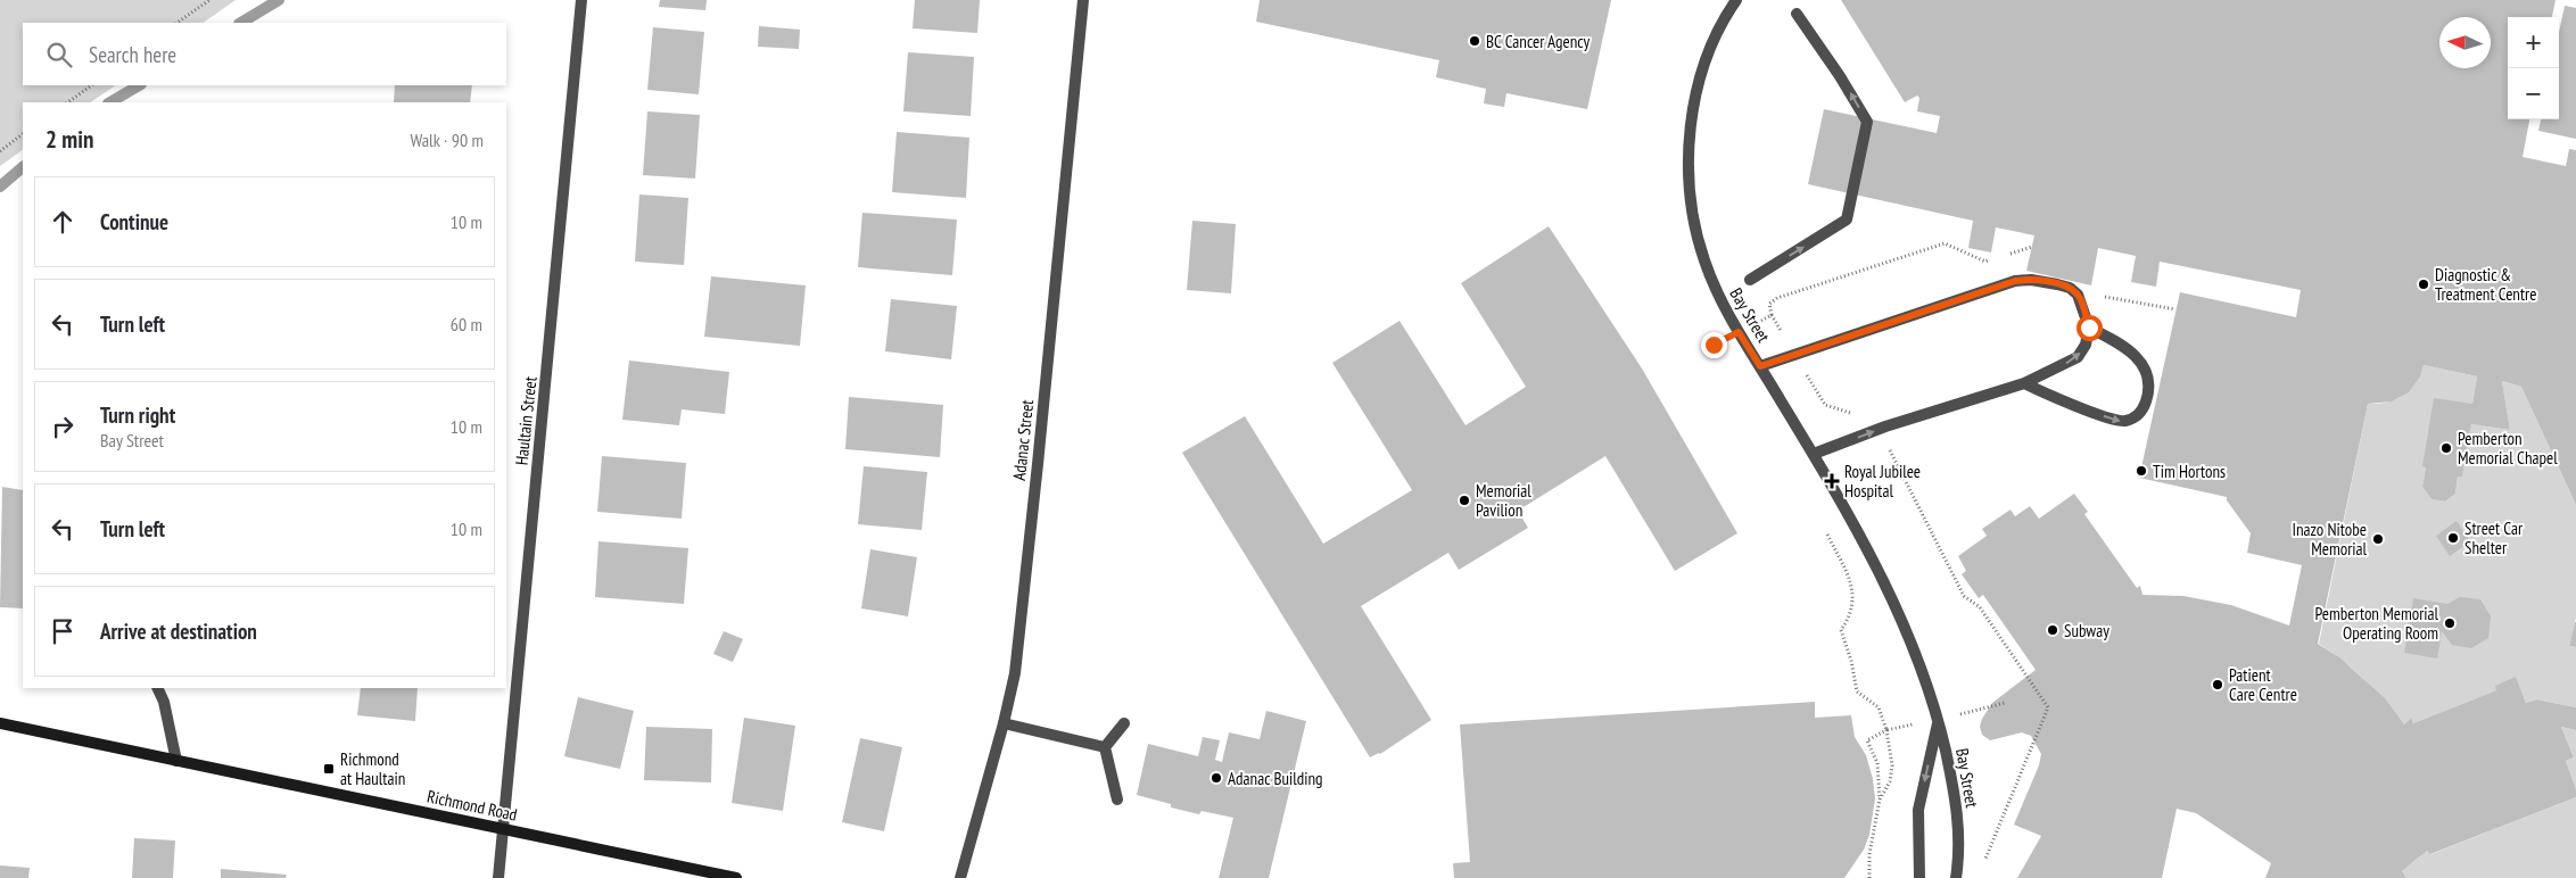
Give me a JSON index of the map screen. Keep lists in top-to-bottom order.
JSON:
{
  "streets": {
    "main road": ["Richmond Road"],
    "street": ["Bay Street", "Haultain Street", "Adanac Street"]
  },
  "crossings": [
    ["Haultain Street", "Richmond Road"]
  ],
  "places": {
    "other": [
      "BC Cancer Agency",
      "Diagnostic & Treatment Centre",
      "Pemberton Memorial Chapel",
      "Tim Hortons",
      "Memorial Pavilion",
      "Street Car Shelter",
      "Inazo Nitobe Memorial",
      "Pemberton Memorial Operating Room",
      "Subway",
      "Patient Care Centre",
      "Adanac Building"
    ],
    "health": ["Royal Jubilee Hospital"],
    "transit": ["Richmond at Haultain"]
  },
  "north": "left",
  "page": {
    "map_buttons": ["+", "−"],
    "search": "Search here",
    "heading": ["2 min", "Walk · 90 m"],
    "list": [
      ["Continue", "10 m"],
      ["Turn left", "60 m"],
      ["Turn right", "Bay Street", "10 m"],
      ["Turn left", "10 m"],
      "Arrive at destination"
    ]
  }
}
